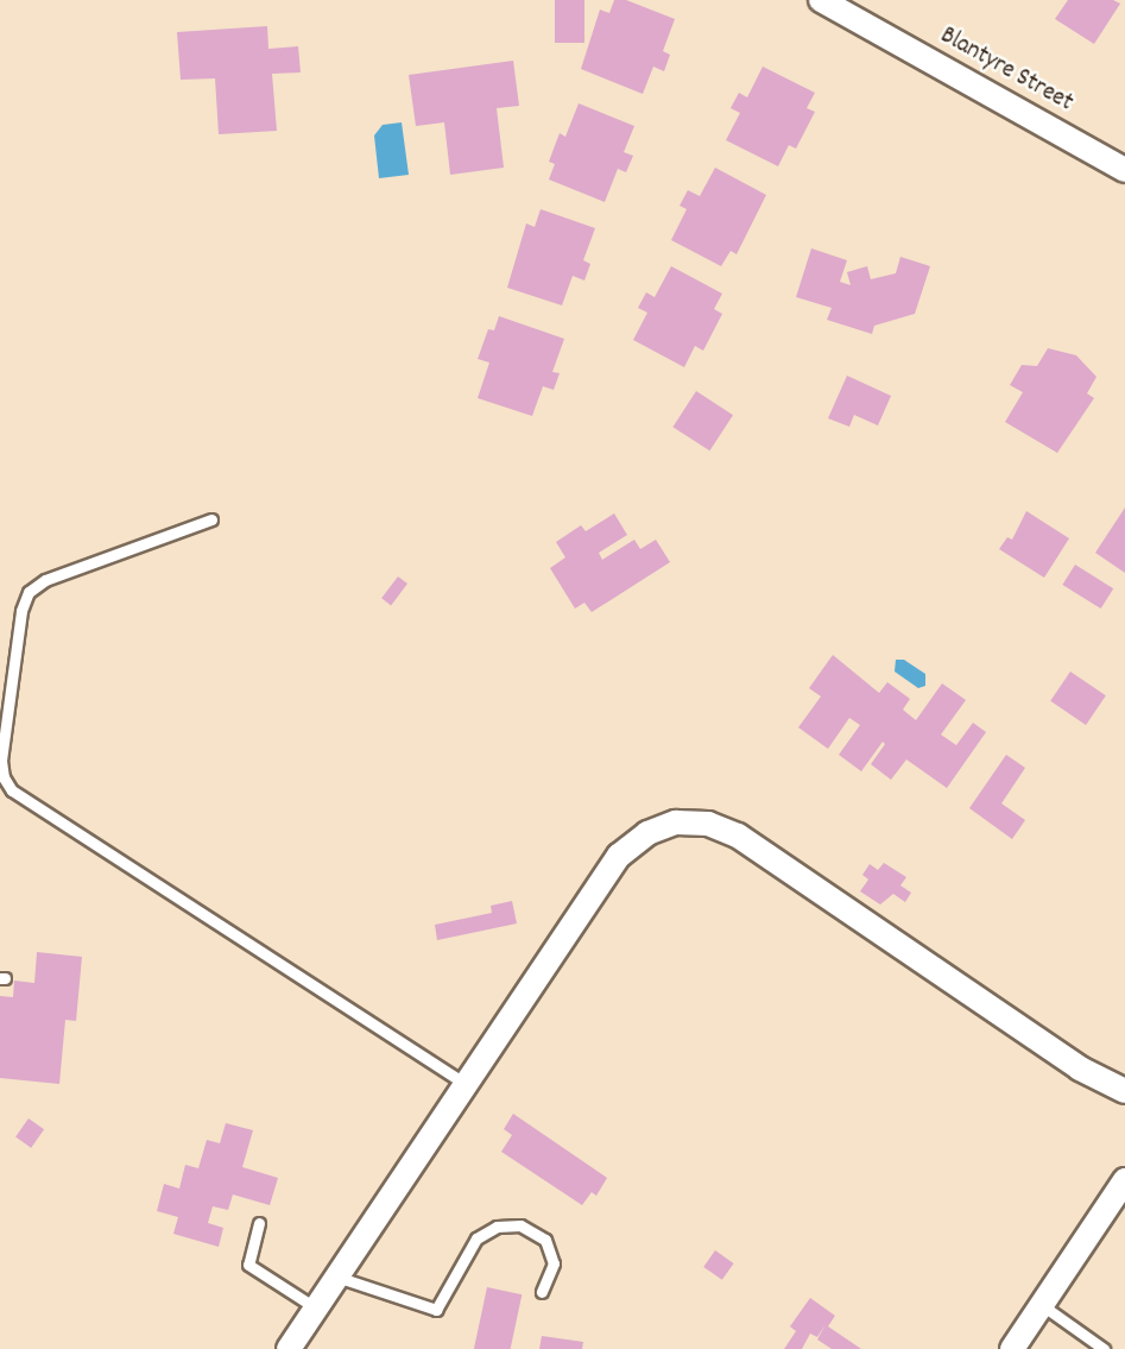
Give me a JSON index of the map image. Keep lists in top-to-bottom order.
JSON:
{
  "streets": {
    "street": ["Blantyre Street"]
  }
}
